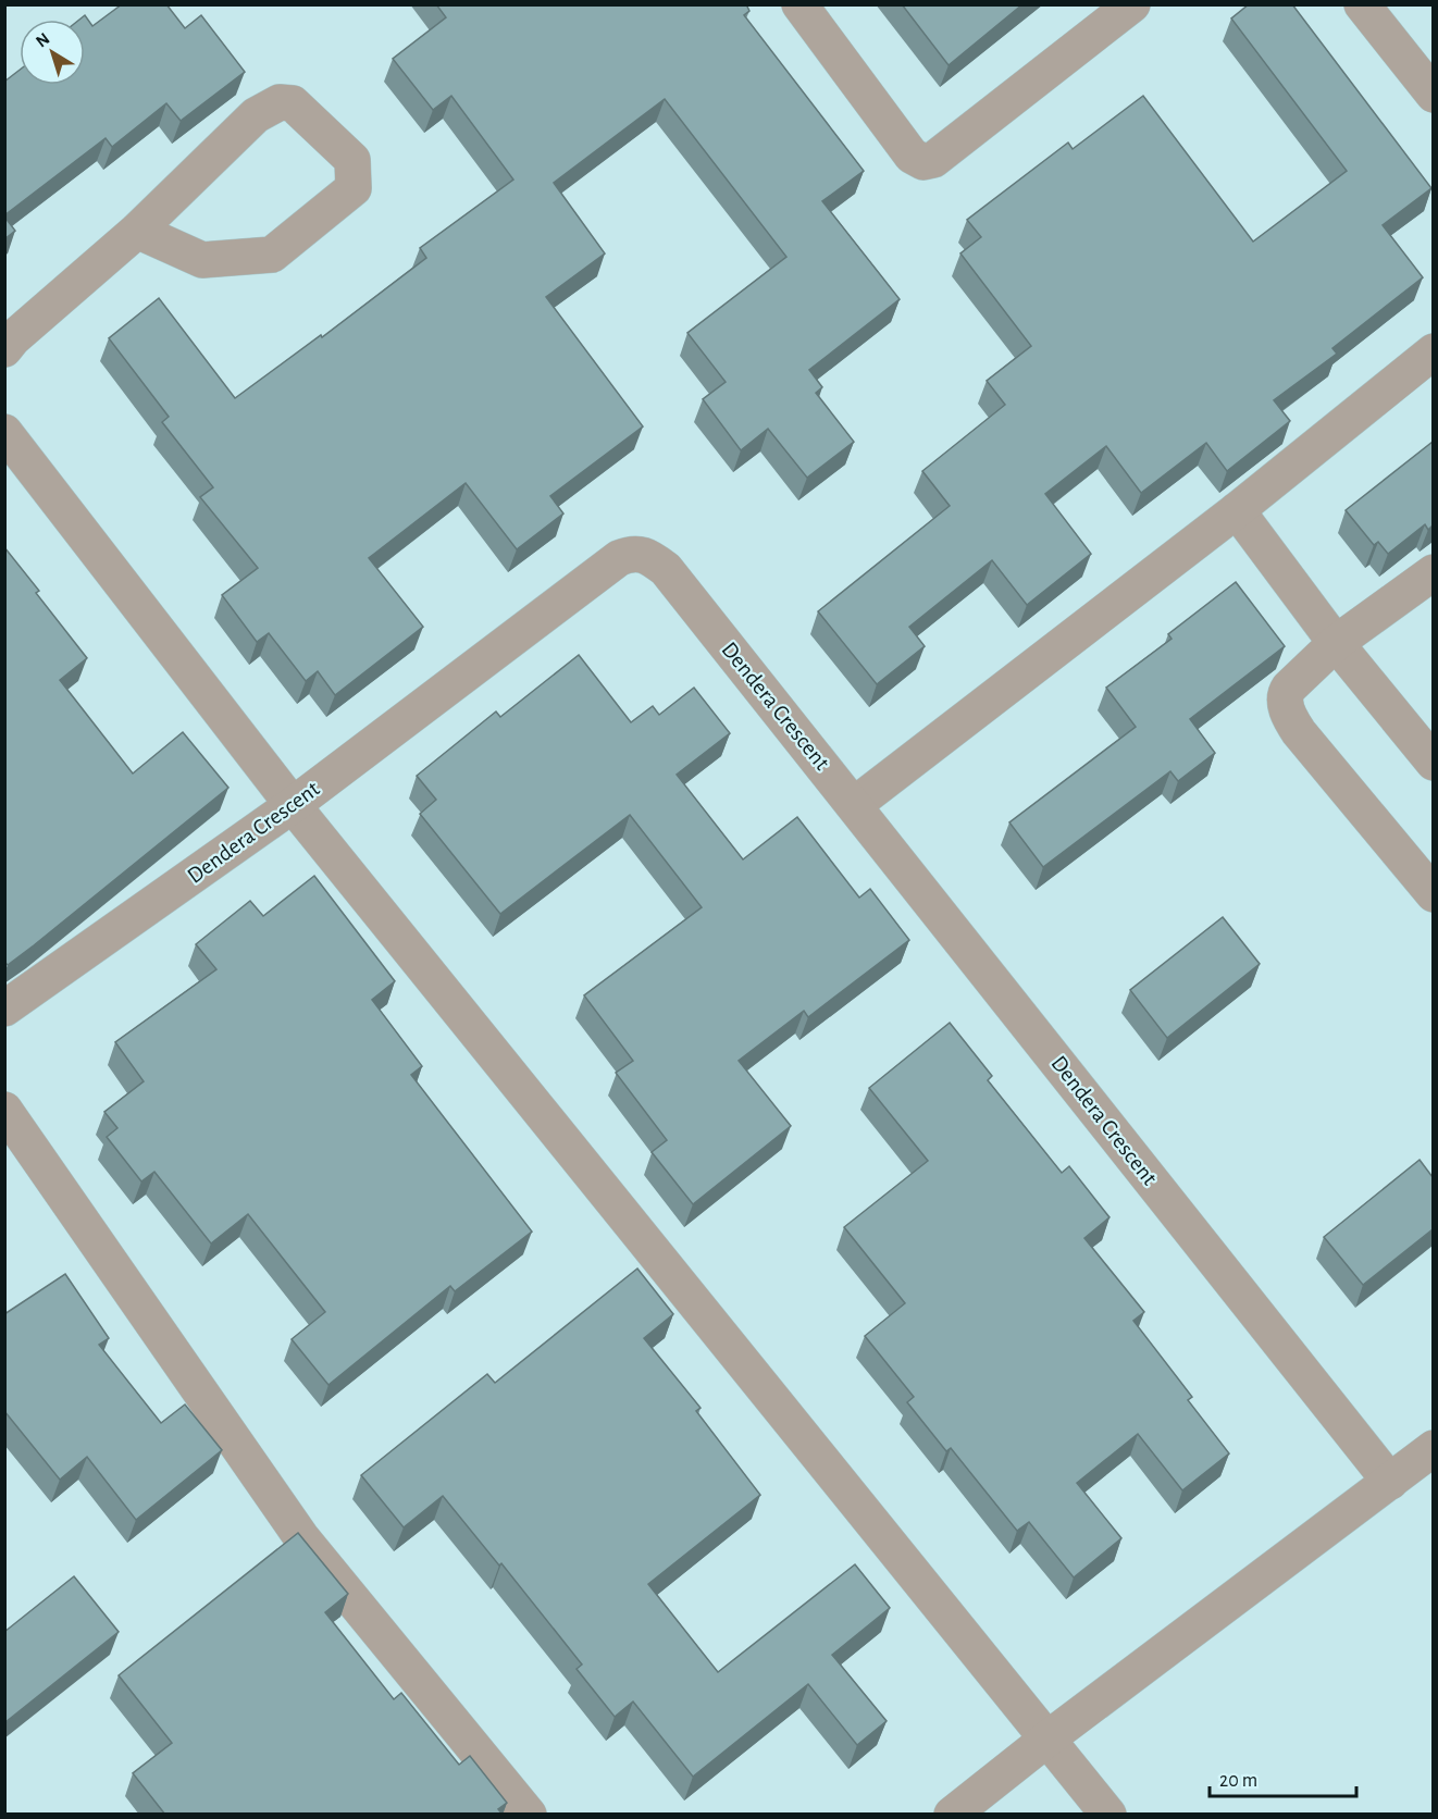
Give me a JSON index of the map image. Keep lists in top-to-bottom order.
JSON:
{
  "streets": {
    "street": ["Dendera Crescent"]
  },
  "scale_bar": "20 m",
  "north": "top left"
}
